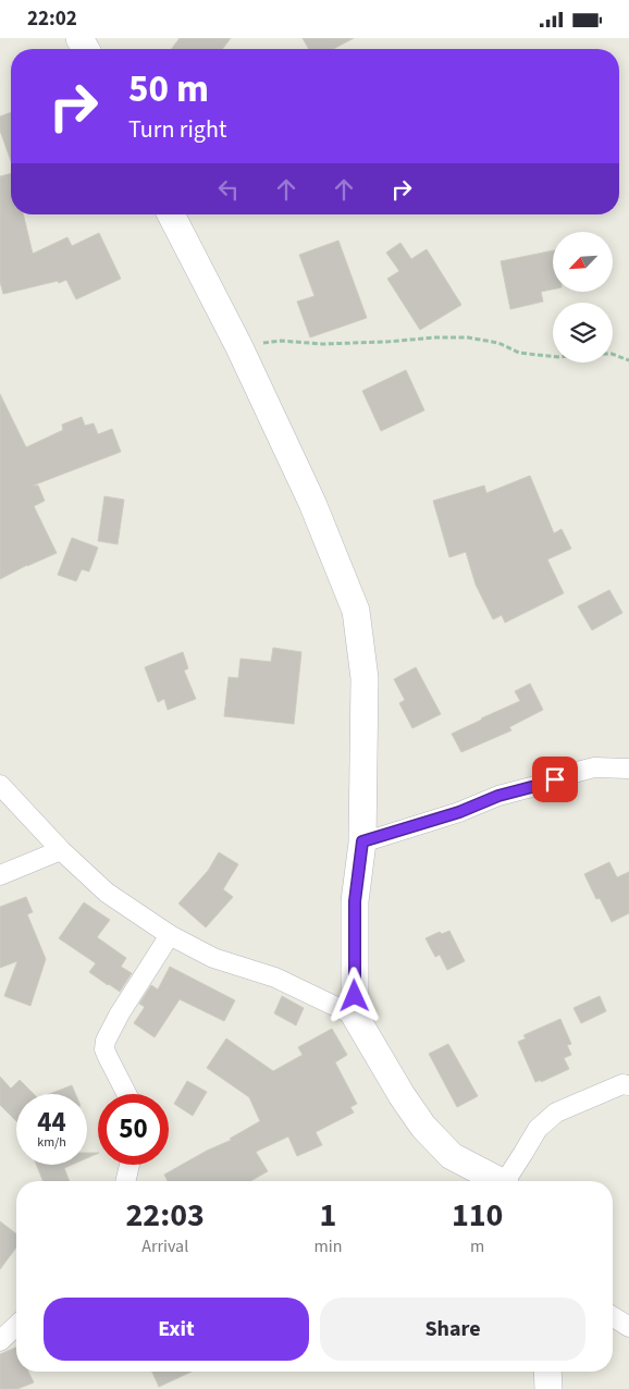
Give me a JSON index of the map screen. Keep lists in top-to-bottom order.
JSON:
{
  "north": "bottom left",
  "page": {
    "status": "22:02",
    "turn": ["50 m", "Turn right"],
    "speed": "44 km/h",
    "limit": "50",
    "eta": [
      "22:03",
      "Arrival",
      "1",
      "min",
      "110",
      "m"
    ],
    "buttons": ["Exit", "Share"]
  }
}
